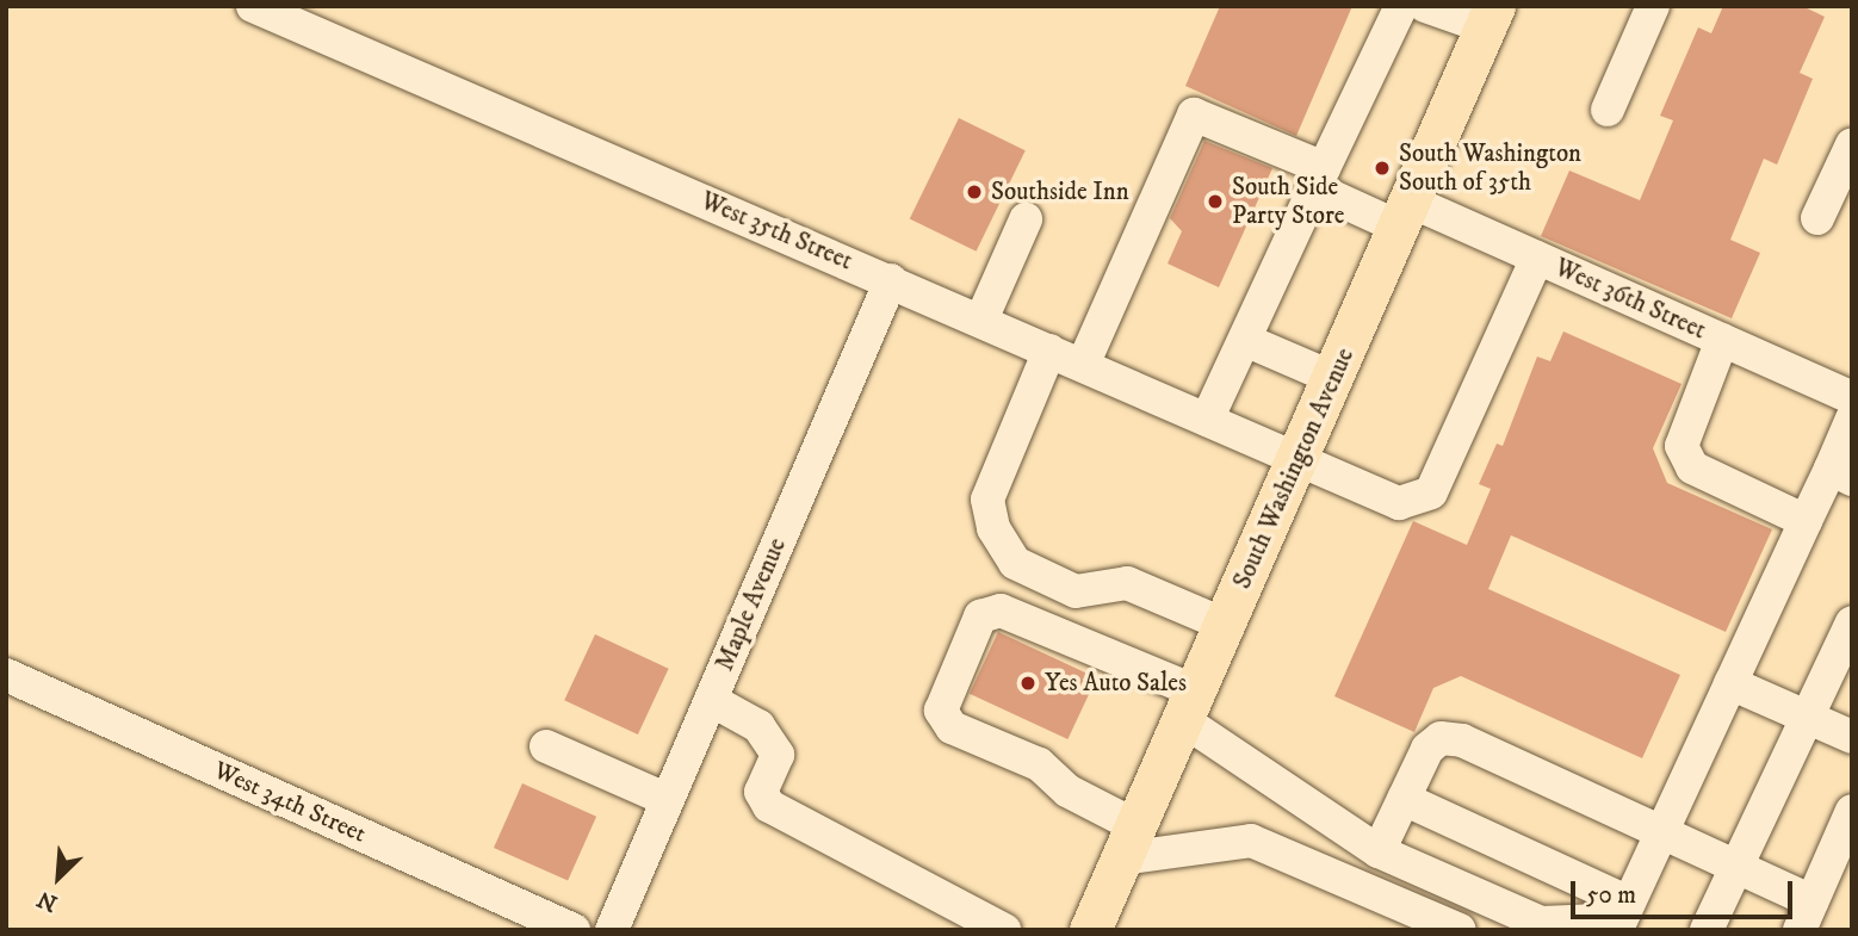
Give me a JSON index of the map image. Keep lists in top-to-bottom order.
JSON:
{
  "streets": {
    "main road": ["South Washington Avenue"],
    "street": [
      "West 35th Street",
      "West 36th Street",
      "Maple Avenue",
      "West 34th Street"
    ]
  },
  "crossings": [
    ["West 35th Street", "West 36th Street"],
    ["West 35th Street", "South Washington Avenue"],
    ["West 35th Street", "Maple Avenue"],
    ["West 36th Street", "South Washington Avenue"]
  ],
  "places": [
    "South Washington South of 35th",
    "Southside Inn",
    "South Side Party Store",
    "Yes Auto Sales"
  ],
  "scale_bar": "50 m",
  "north": "bottom left"
}
